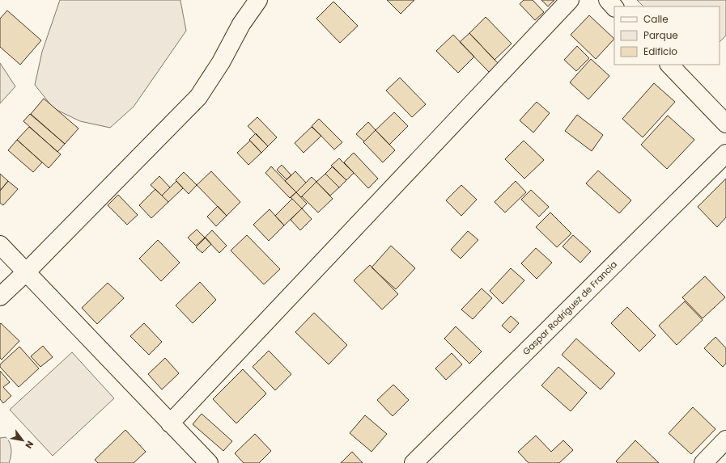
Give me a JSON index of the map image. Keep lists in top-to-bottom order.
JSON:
{
  "streets": {
    "street": ["Gaspar Rodríguez de Francia"]
  },
  "legend": ["Calle", "Parque", "Edificio"],
  "north": "bottom right"
}
